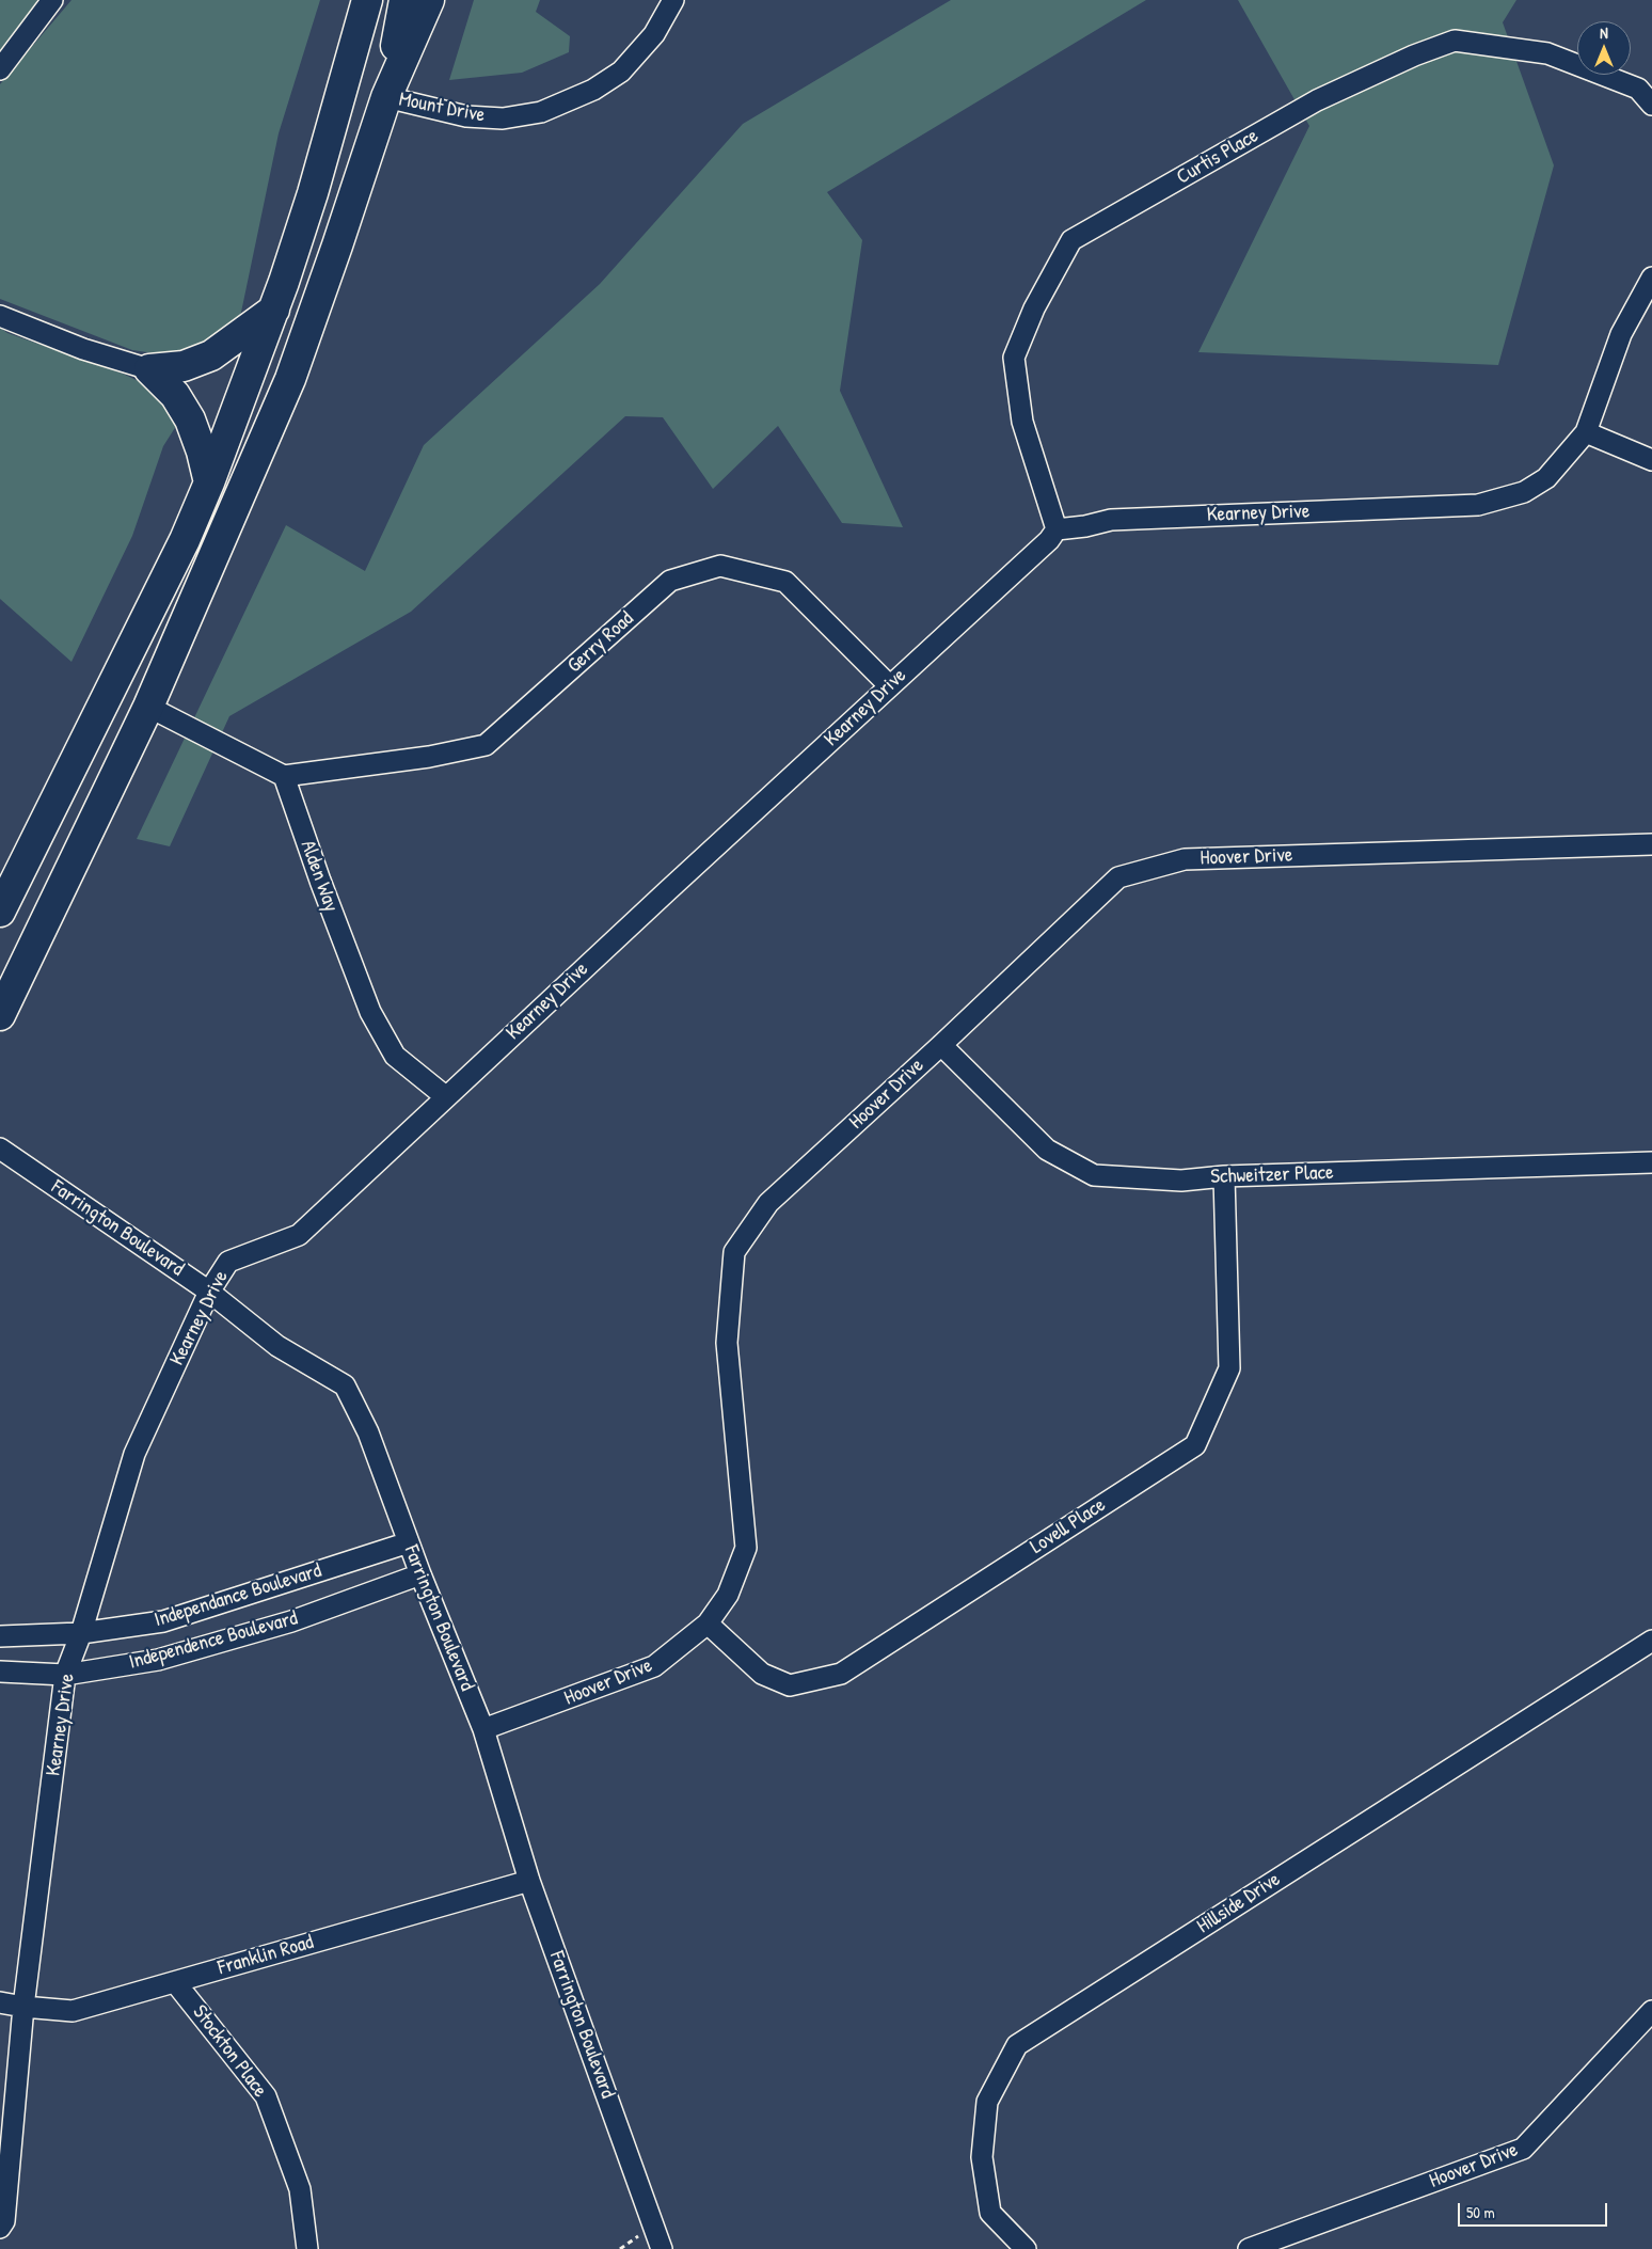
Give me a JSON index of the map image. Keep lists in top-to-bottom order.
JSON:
{
  "streets": {
    "street": [
      "Mount Drive",
      "Curtis Place",
      "Kearney Drive",
      "Gerry Road",
      "Hoover Drive",
      "Alden Way",
      "Schweitzer Place",
      "Farrington Boulevard",
      "Lovell Place",
      "Independance Boulevard",
      "Independence Boulevard",
      "Hillside Drive",
      "Franklin Road",
      "Stockton Place"
    ]
  },
  "crossings": [
    ["Curtis Place", "Kearney Drive"],
    ["Kearney Drive", "Gerry Road"],
    ["Kearney Drive", "Alden Way"],
    ["Kearney Drive", "Farrington Boulevard"],
    ["Kearney Drive", "Independance Boulevard"],
    ["Kearney Drive", "Independence Boulevard"],
    ["Kearney Drive", "Franklin Road"],
    ["Gerry Road", "Alden Way"],
    ["Hoover Drive", "Schweitzer Place"],
    ["Hoover Drive", "Farrington Boulevard"],
    ["Hoover Drive", "Lovell Place"],
    ["Schweitzer Place", "Lovell Place"],
    ["Farrington Boulevard", "Independance Boulevard"],
    ["Farrington Boulevard", "Independence Boulevard"],
    ["Farrington Boulevard", "Franklin Road"],
    ["Franklin Road", "Stockton Place"]
  ],
  "scale_bar": "50 m",
  "north": "top"
}
